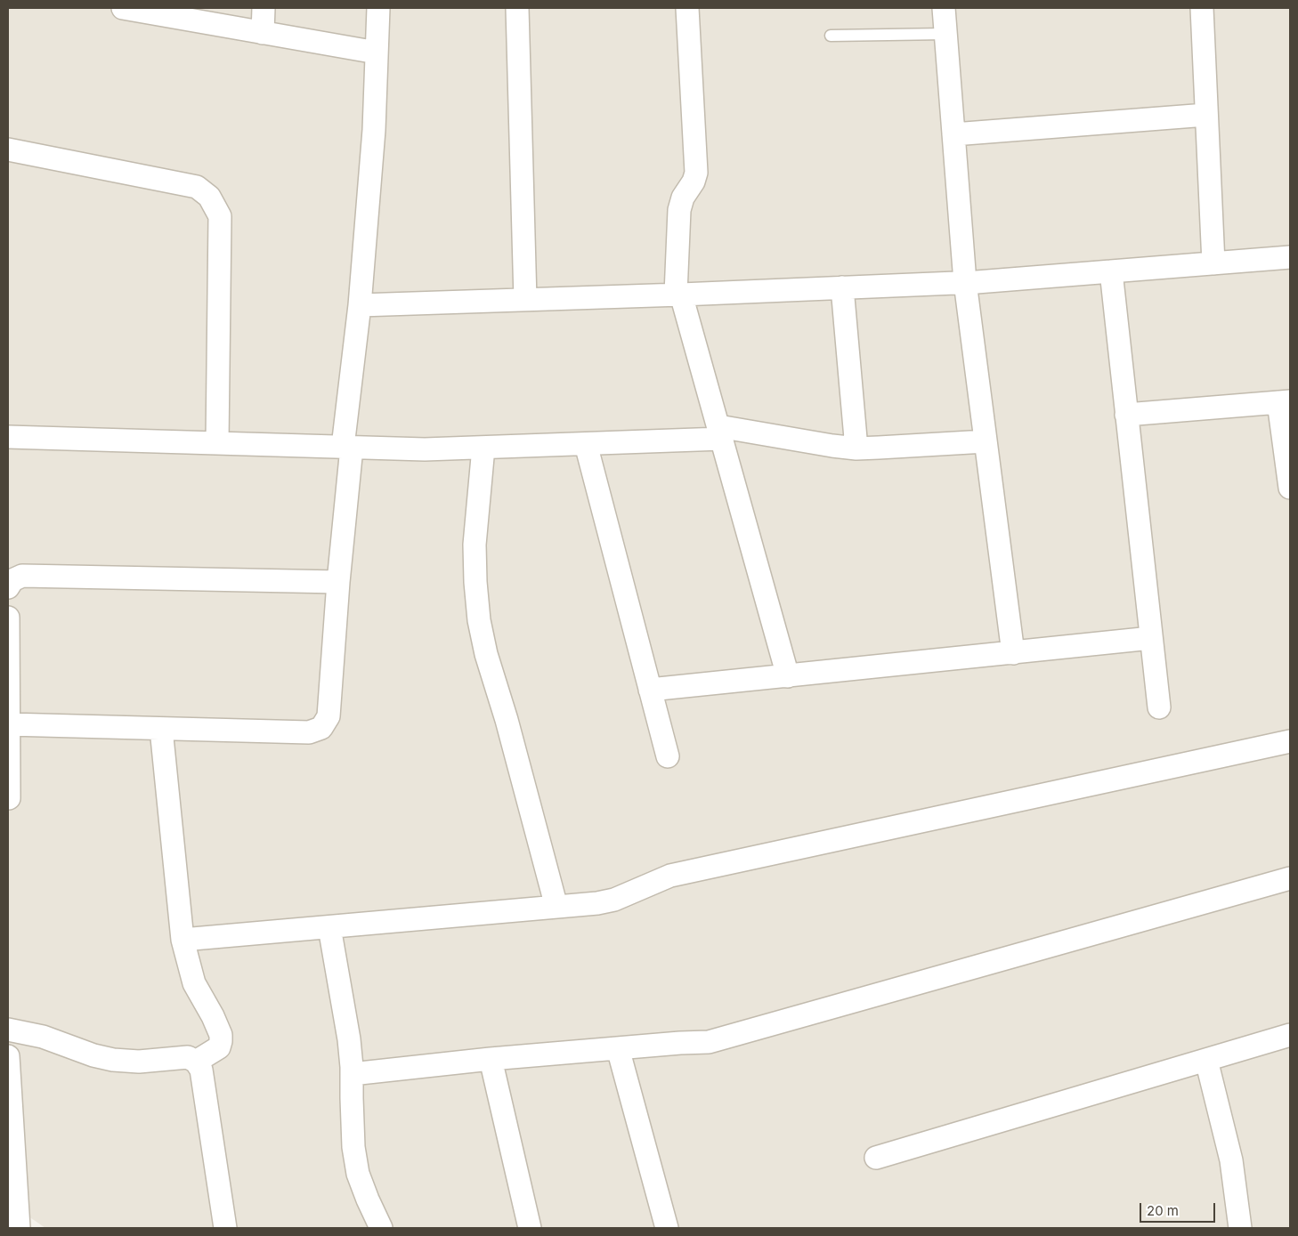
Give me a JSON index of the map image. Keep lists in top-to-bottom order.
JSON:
{
  "scale_bar": "20 m"
}
